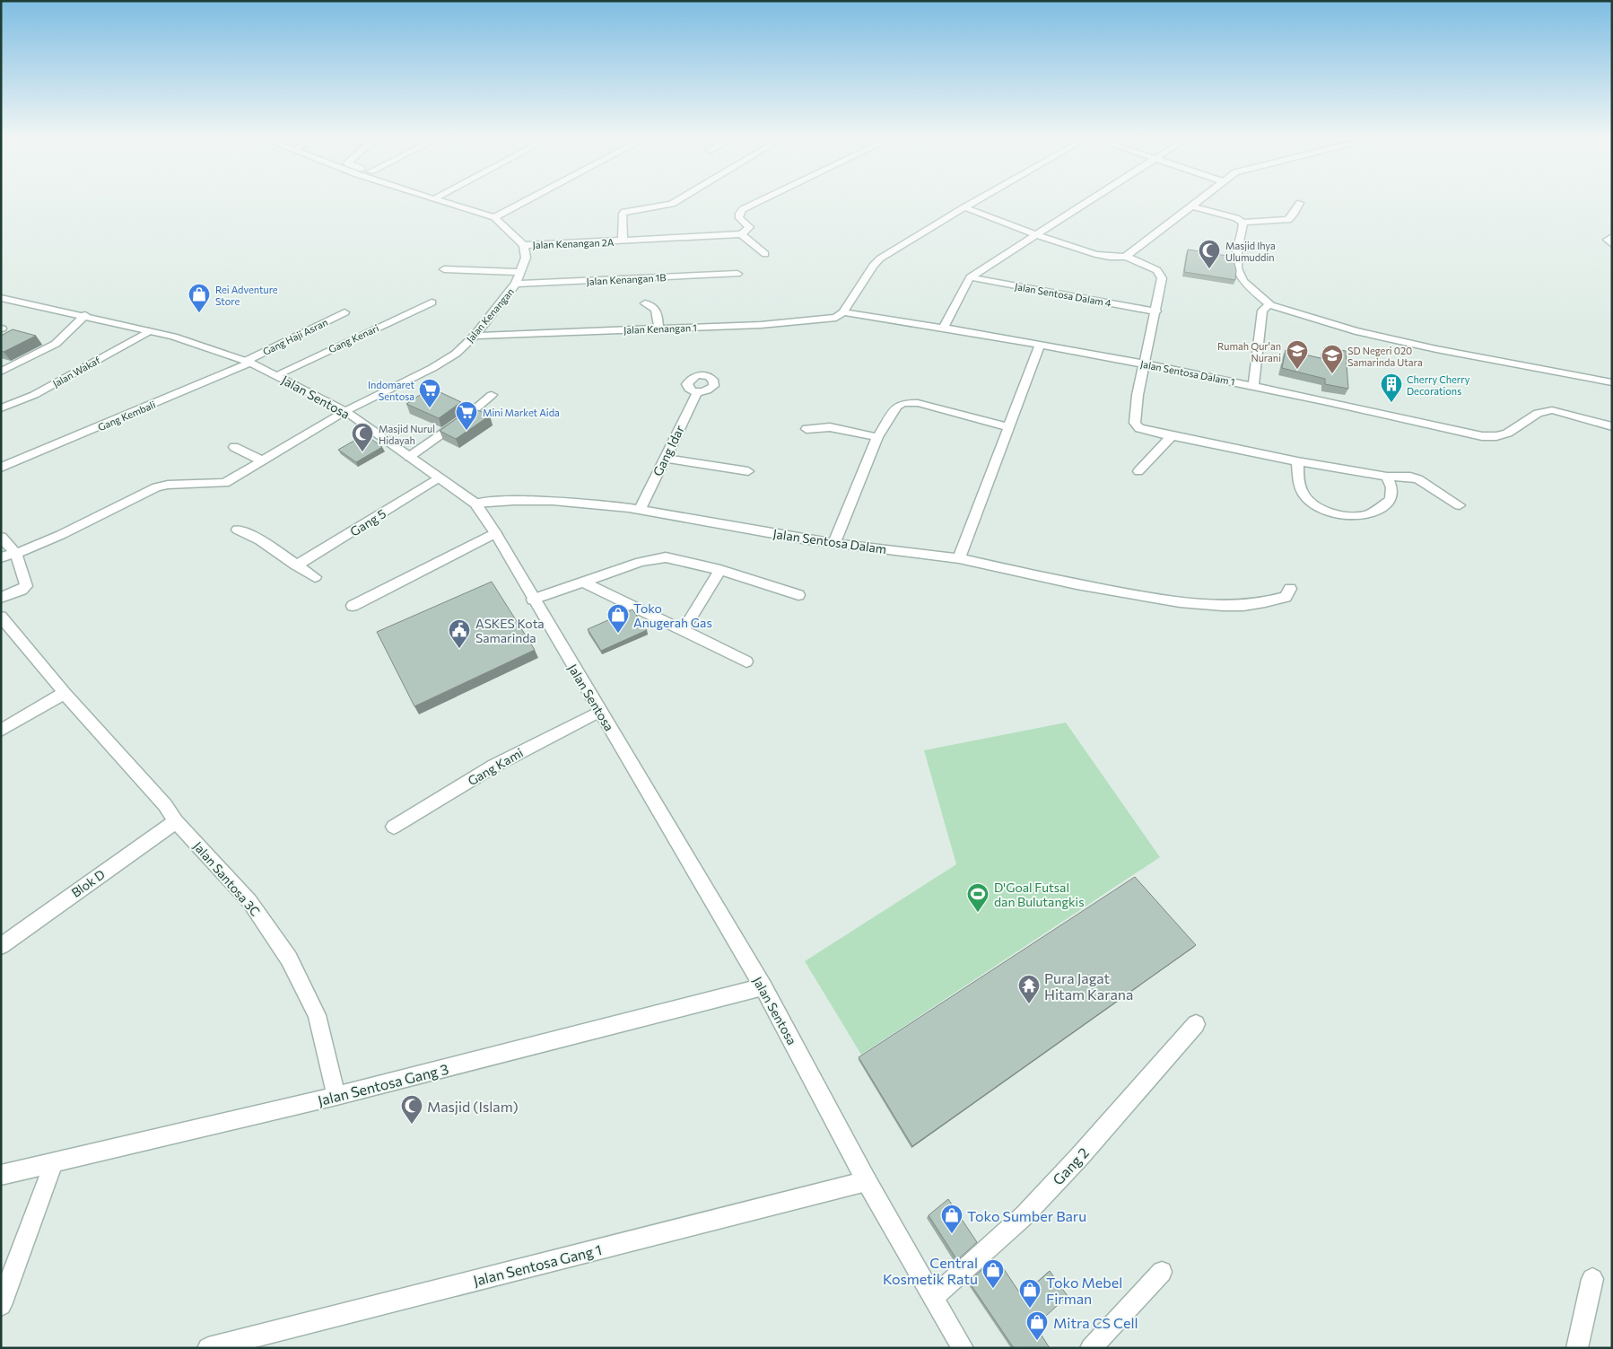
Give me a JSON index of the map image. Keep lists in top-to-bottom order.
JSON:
{
  "streets": {
    "street": [
      "Jalan Kenangan 2A",
      "Jalan Kenangan 1B",
      "Jalan Sentosa Dalam 4",
      "Jalan Kenangan",
      "Jalan Kenangan 1",
      "Gang Haji Asran",
      "Gang Kenari",
      "Jalan Wakaf",
      "Jalan Sentosa Dalam 1",
      "Jalan Sentosa",
      "Gang Kembali",
      "Gang Idar",
      "Gang 5",
      "Jalan Sentosa Dalam",
      "Gang Kami",
      "Jalan Santosa 3C",
      "Blok D",
      "Jalan Sentosa Gang 3",
      "Gang 2",
      "Jalan Sentosa Gang 1"
    ]
  },
  "crossings": [
    ["Jalan Kenangan 2A", "Jalan Kenangan"],
    ["Jalan Kenangan 1B", "Jalan Kenangan"],
    ["Jalan Kenangan", "Jalan Kenangan 1"],
    ["Jalan Kenangan", "Jalan Sentosa"],
    ["Jalan Kenangan 1", "Jalan Sentosa Dalam 1"],
    ["Gang Haji Asran", "Jalan Sentosa"],
    ["Gang Haji Asran", "Gang Kembali"],
    ["Gang Kenari", "Jalan Sentosa"],
    ["Jalan Wakaf", "Jalan Sentosa"],
    ["Jalan Sentosa", "Gang Kembali"],
    ["Jalan Sentosa", "Gang 5"],
    ["Jalan Sentosa", "Jalan Sentosa Dalam"],
    ["Jalan Sentosa", "Gang Kami"],
    ["Jalan Sentosa", "Jalan Sentosa Gang 3"],
    ["Jalan Sentosa", "Gang 2"],
    ["Jalan Sentosa", "Jalan Sentosa Gang 1"],
    ["Gang Idar", "Jalan Sentosa Dalam"],
    ["Jalan Santosa 3C", "Blok D"],
    ["Jalan Santosa 3C", "Jalan Sentosa Gang 3"]
  ],
  "places": {
    "mosque": ["Masjid Ihya Ulumuddin", "Masjid Nurul Hidayah", "Masjid (Islam)"],
    "shop": [
      "Rei Adventure Store",
      "Toko Anugerah Gas",
      "Toko Sumber Baru",
      "Central Kosmetik Ratu",
      "Toko Mebel Firman",
      "Mitra CS Cell"
    ],
    "school or university": ["Rumah Qur'an Nurani", "SD Negeri 020 Samarinda Utara"],
    "building": ["Cherry Cherry Decorations"],
    "supermarket": ["Indomaret Sentosa", "Mini Market Aida"],
    "public building": ["ASKES Kota Samarinda"],
    "sports": ["D'Goal Futsal dan Bulutangkis"],
    "temple": ["Pura Jagat Hitam Karana"]
  }
}
